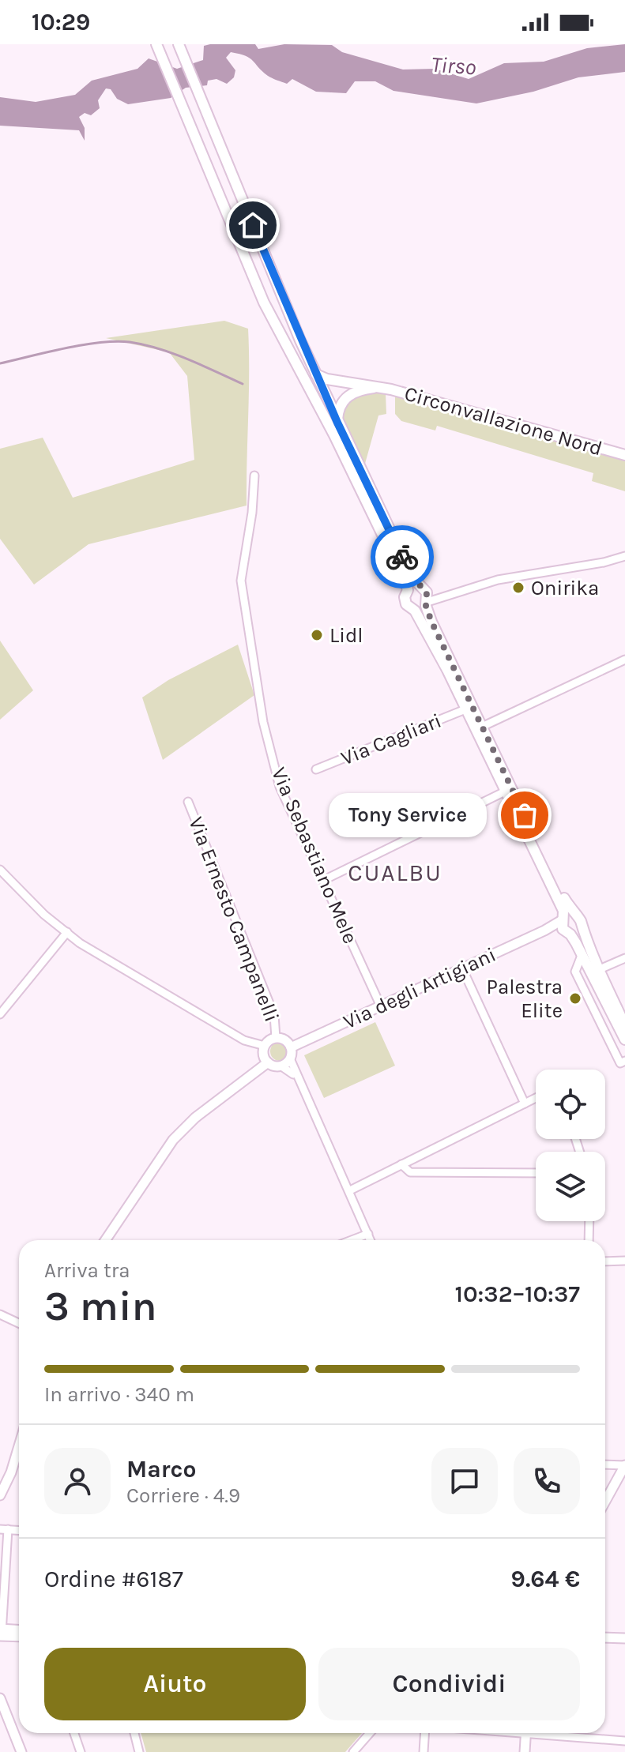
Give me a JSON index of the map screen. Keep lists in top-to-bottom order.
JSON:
{
  "streets": {
    "main road": ["Circonvallazione Nord", "Via Cagliari"],
    "street": ["Via Sebastiano Mele", "Via Ernesto Campanelli", "Via degli Artigiani"]
  },
  "crossings": [
    ["Circonvallazione Nord", "Via Cagliari"],
    ["Via Cagliari", "Via degli Artigiani"],
    ["Via Sebastiano Mele", "Via degli Artigiani"],
    ["Via Ernesto Campanelli", "Via degli Artigiani"]
  ],
  "districts": ["CUALBU"],
  "water": ["Tirso"],
  "places": [
    "Onirika",
    "Lidl",
    "Tony Service",
    "Palestra Elite"
  ],
  "page": {
    "status": "10:29",
    "bubble": "Tony Service",
    "heading": ["3 min", "Arriva tra", "10:32–10:37"],
    "panel": [
      "Marco",
      "Corriere · 4.9",
      "Ordine #6187",
      "9.64 €"
    ],
    "bar": "In arrivo · 340 m",
    "buttons": ["Aiuto", "Condividi"]
  }
}
